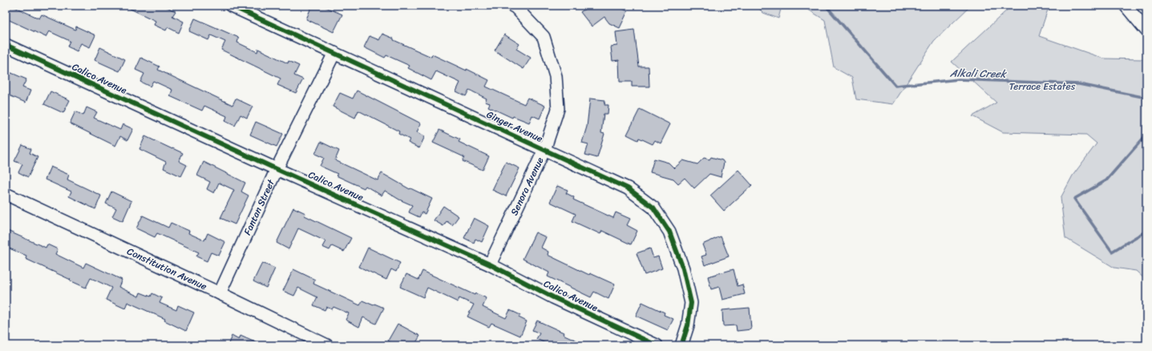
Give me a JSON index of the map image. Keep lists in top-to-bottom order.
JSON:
{
  "streets": {
    "street": [
      "Calico Avenue",
      "Ginger Avenue",
      "Senora Avenue",
      "Fantan Street",
      "Constitution Avenue"
    ]
  },
  "crossings": [
    ["Calico Avenue", "Senora Avenue"],
    ["Calico Avenue", "Fantan Street"],
    ["Ginger Avenue", "Senora Avenue"],
    ["Ginger Avenue", "Fantan Street"],
    ["Fantan Street", "Constitution Avenue"]
  ],
  "water": ["Alkali Creek"],
  "parks": ["Terrace Estates"]
}
